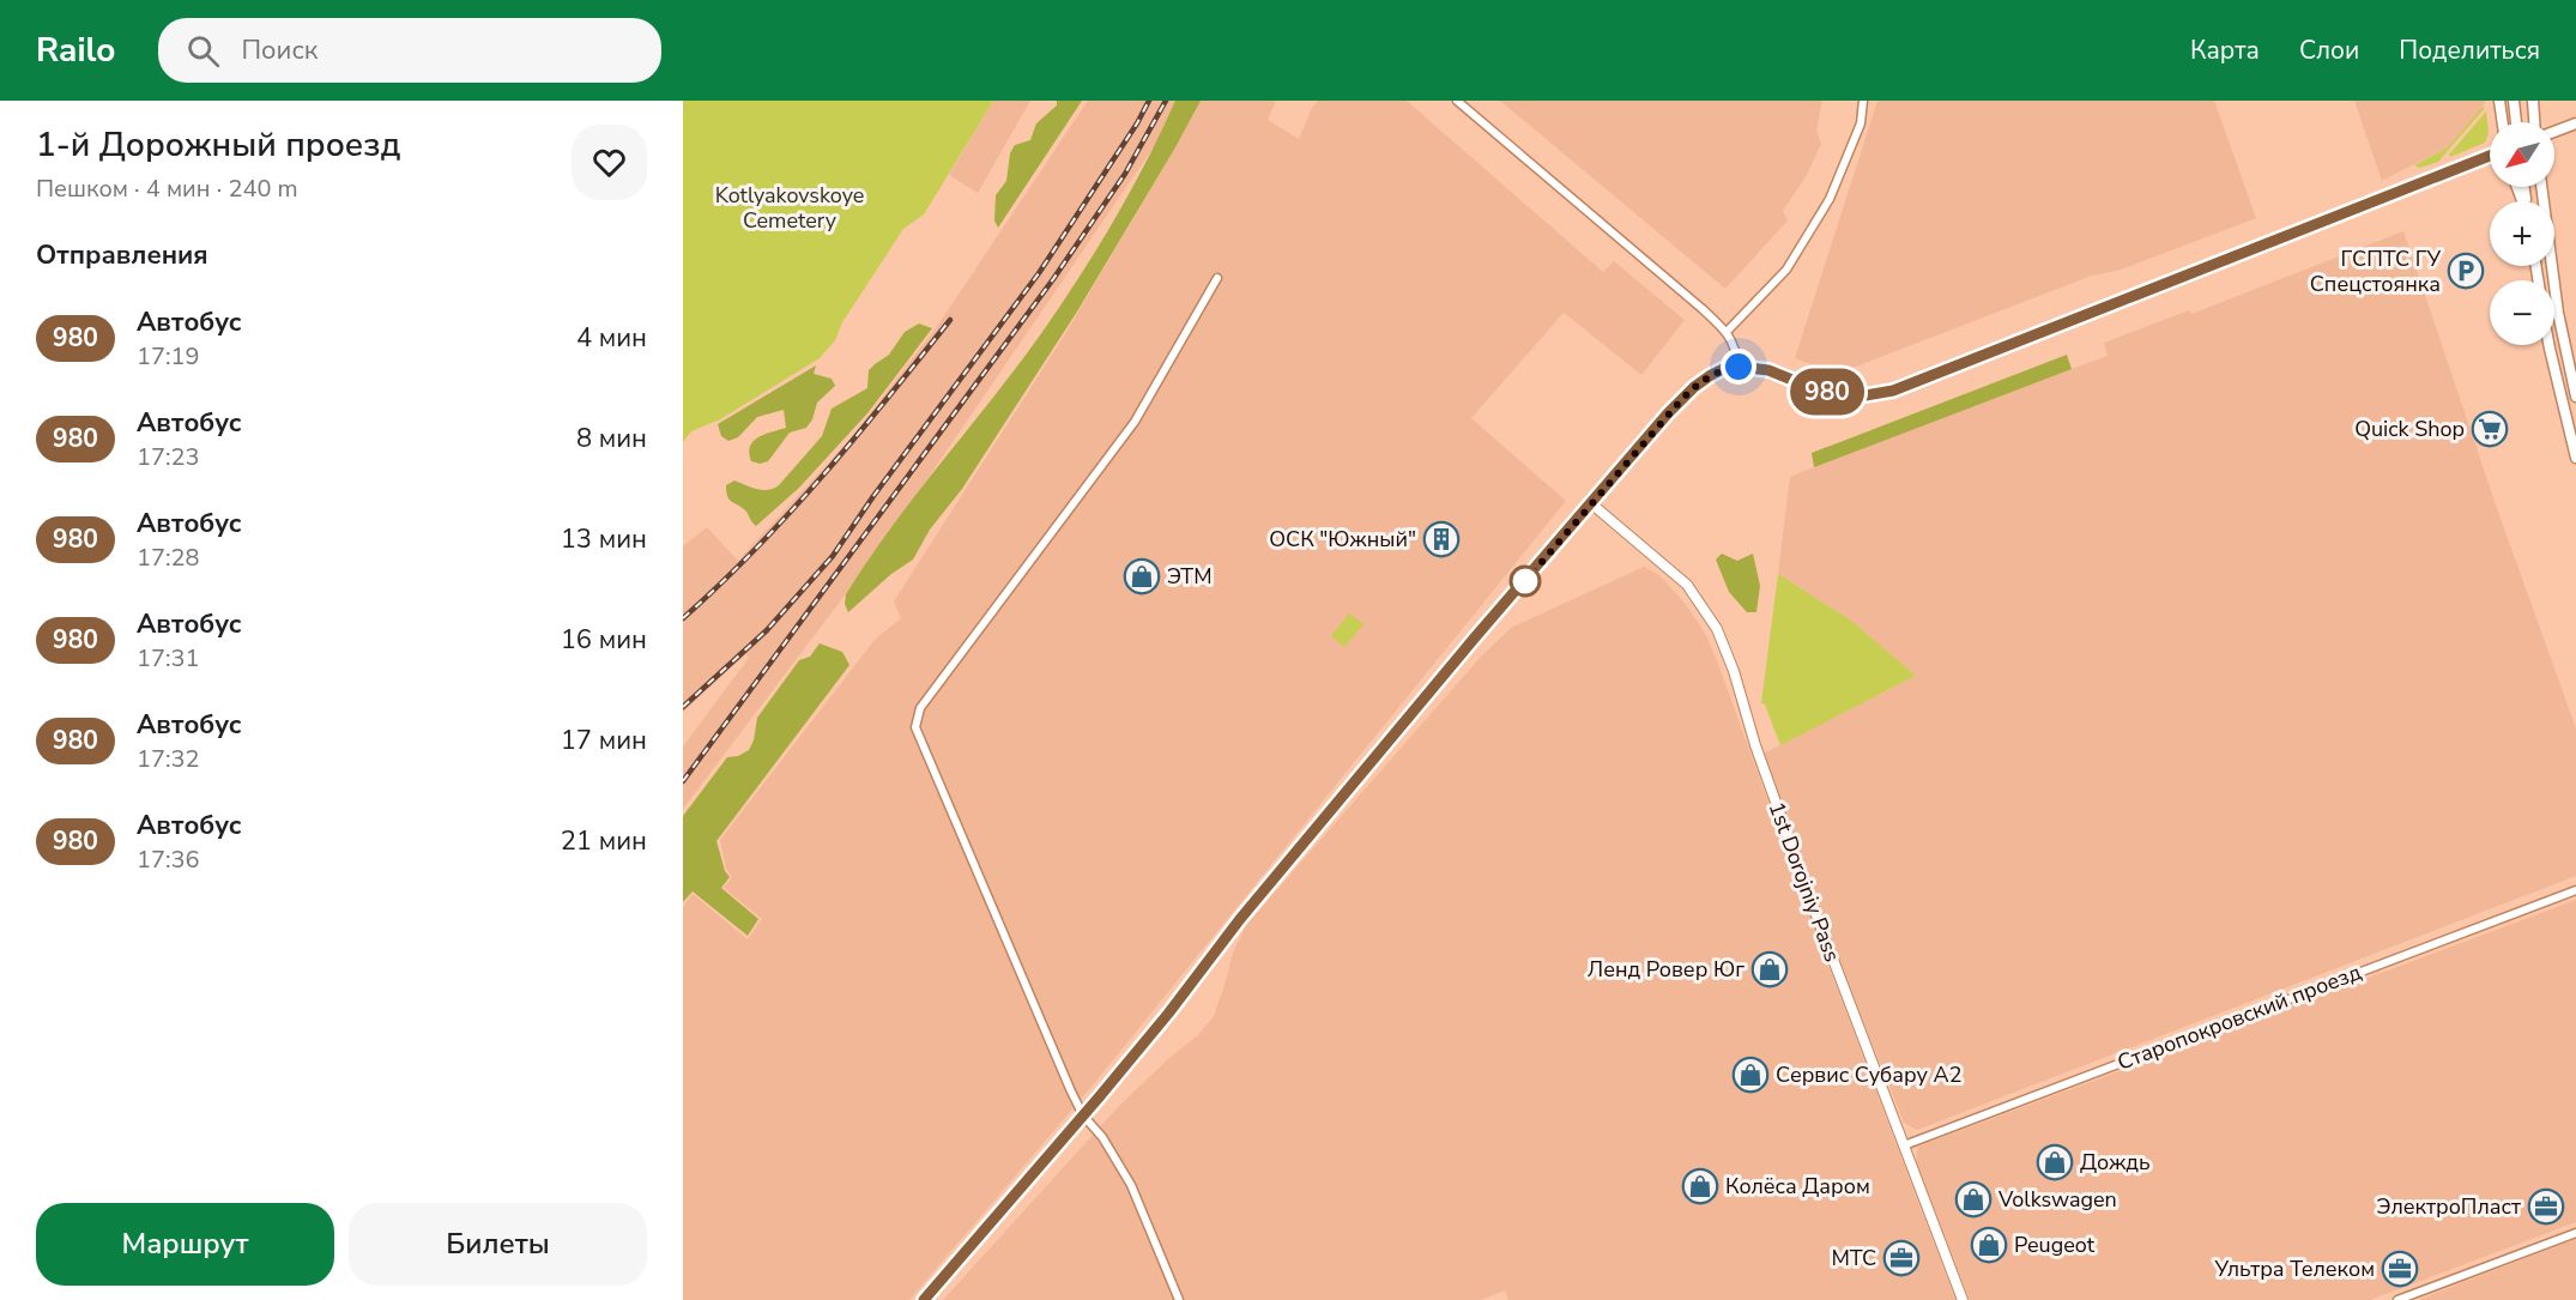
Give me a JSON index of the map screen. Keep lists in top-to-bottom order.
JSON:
{
  "streets": {
    "street": ["1st Dorojniy Pass", "Старопокровский проезд"]
  },
  "crossings": [
    ["1st Dorojniy Pass", "Старопокровский проезд"]
  ],
  "parks": ["Kotlyakovskoye Cemetery"],
  "places": {
    "parking": ["ГСПТС ГУ Спецстоянка"],
    "supermarket": ["Quick Shop"],
    "building": ["ОСК \"Южный\""],
    "shop": [
      "ЭТМ",
      "Ленд Ровер Юг",
      "Сервис Субару А2",
      "Дождь",
      "Колёса Даром",
      "Volkswagen",
      "Peugeot"
    ],
    "office": ["ЭлектроПласт", "МТС", "Ультра Телеком"]
  },
  "lines": ["bus line 980"],
  "north": "bottom left",
  "page": {
    "header": "Railo",
    "search": "Поиск",
    "nav": ["Карта", "Слои", "Поделиться"],
    "heading": [
      ["1-й Дорожный проезд", "Пешком · 4 мин · 240 m"],
      "Отправления"
    ],
    "on_map": "980",
    "map_buttons": ["+", "−"],
    "list": [
      {
        "mark": "980",
        "name": "Автобус",
        "note": "17:19",
        "value": "4 мин"
      },
      {
        "mark": "980",
        "name": "Автобус",
        "note": "17:23",
        "value": "8 мин"
      },
      {
        "mark": "980",
        "name": "Автобус",
        "note": "17:28",
        "value": "13 мин"
      },
      {
        "mark": "980",
        "name": "Автобус",
        "note": "17:31",
        "value": "16 мин"
      },
      {
        "mark": "980",
        "name": "Автобус",
        "note": "17:32",
        "value": "17 мин"
      },
      {
        "mark": "980",
        "name": "Автобус",
        "note": "17:36",
        "value": "21 мин"
      }
    ],
    "buttons": ["Маршрут", "Билеты"]
  }
}
